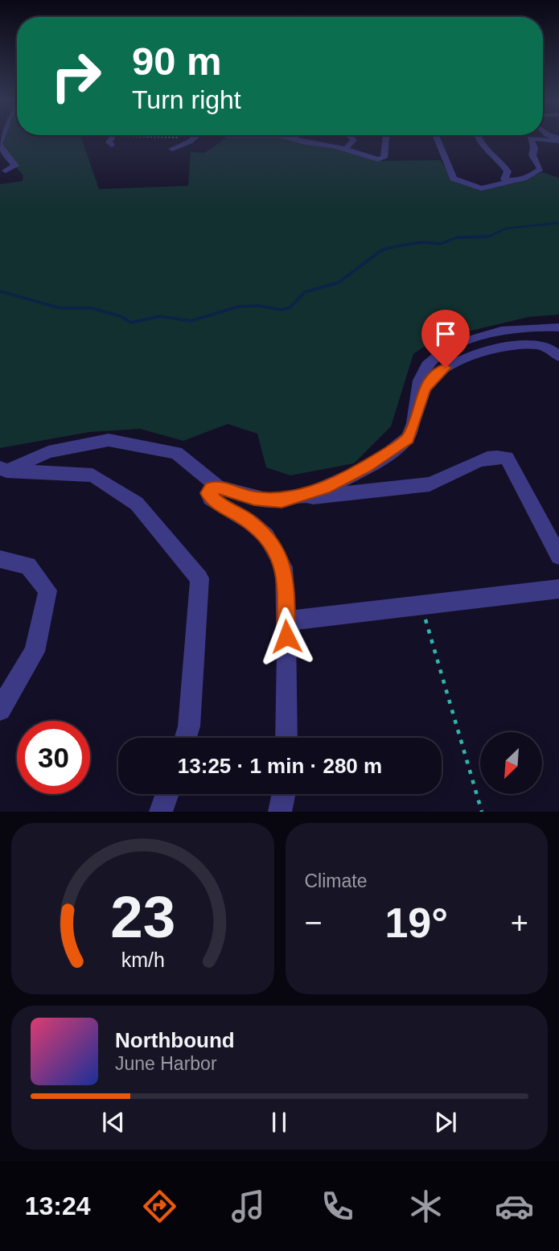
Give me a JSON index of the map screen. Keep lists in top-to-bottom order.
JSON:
{
  "north": "bottom left",
  "page": {
    "turn": ["90 m", "Turn right"],
    "limit": "30",
    "trip": "13:25 · 1 min · 280 m",
    "tile": "Climate",
    "heat": ["−", "19°", "+"],
    "song": ["Northbound", "June Harbor"],
    "tabs": "13:24",
    "gauge": ["23", "km/h"]
  }
}
